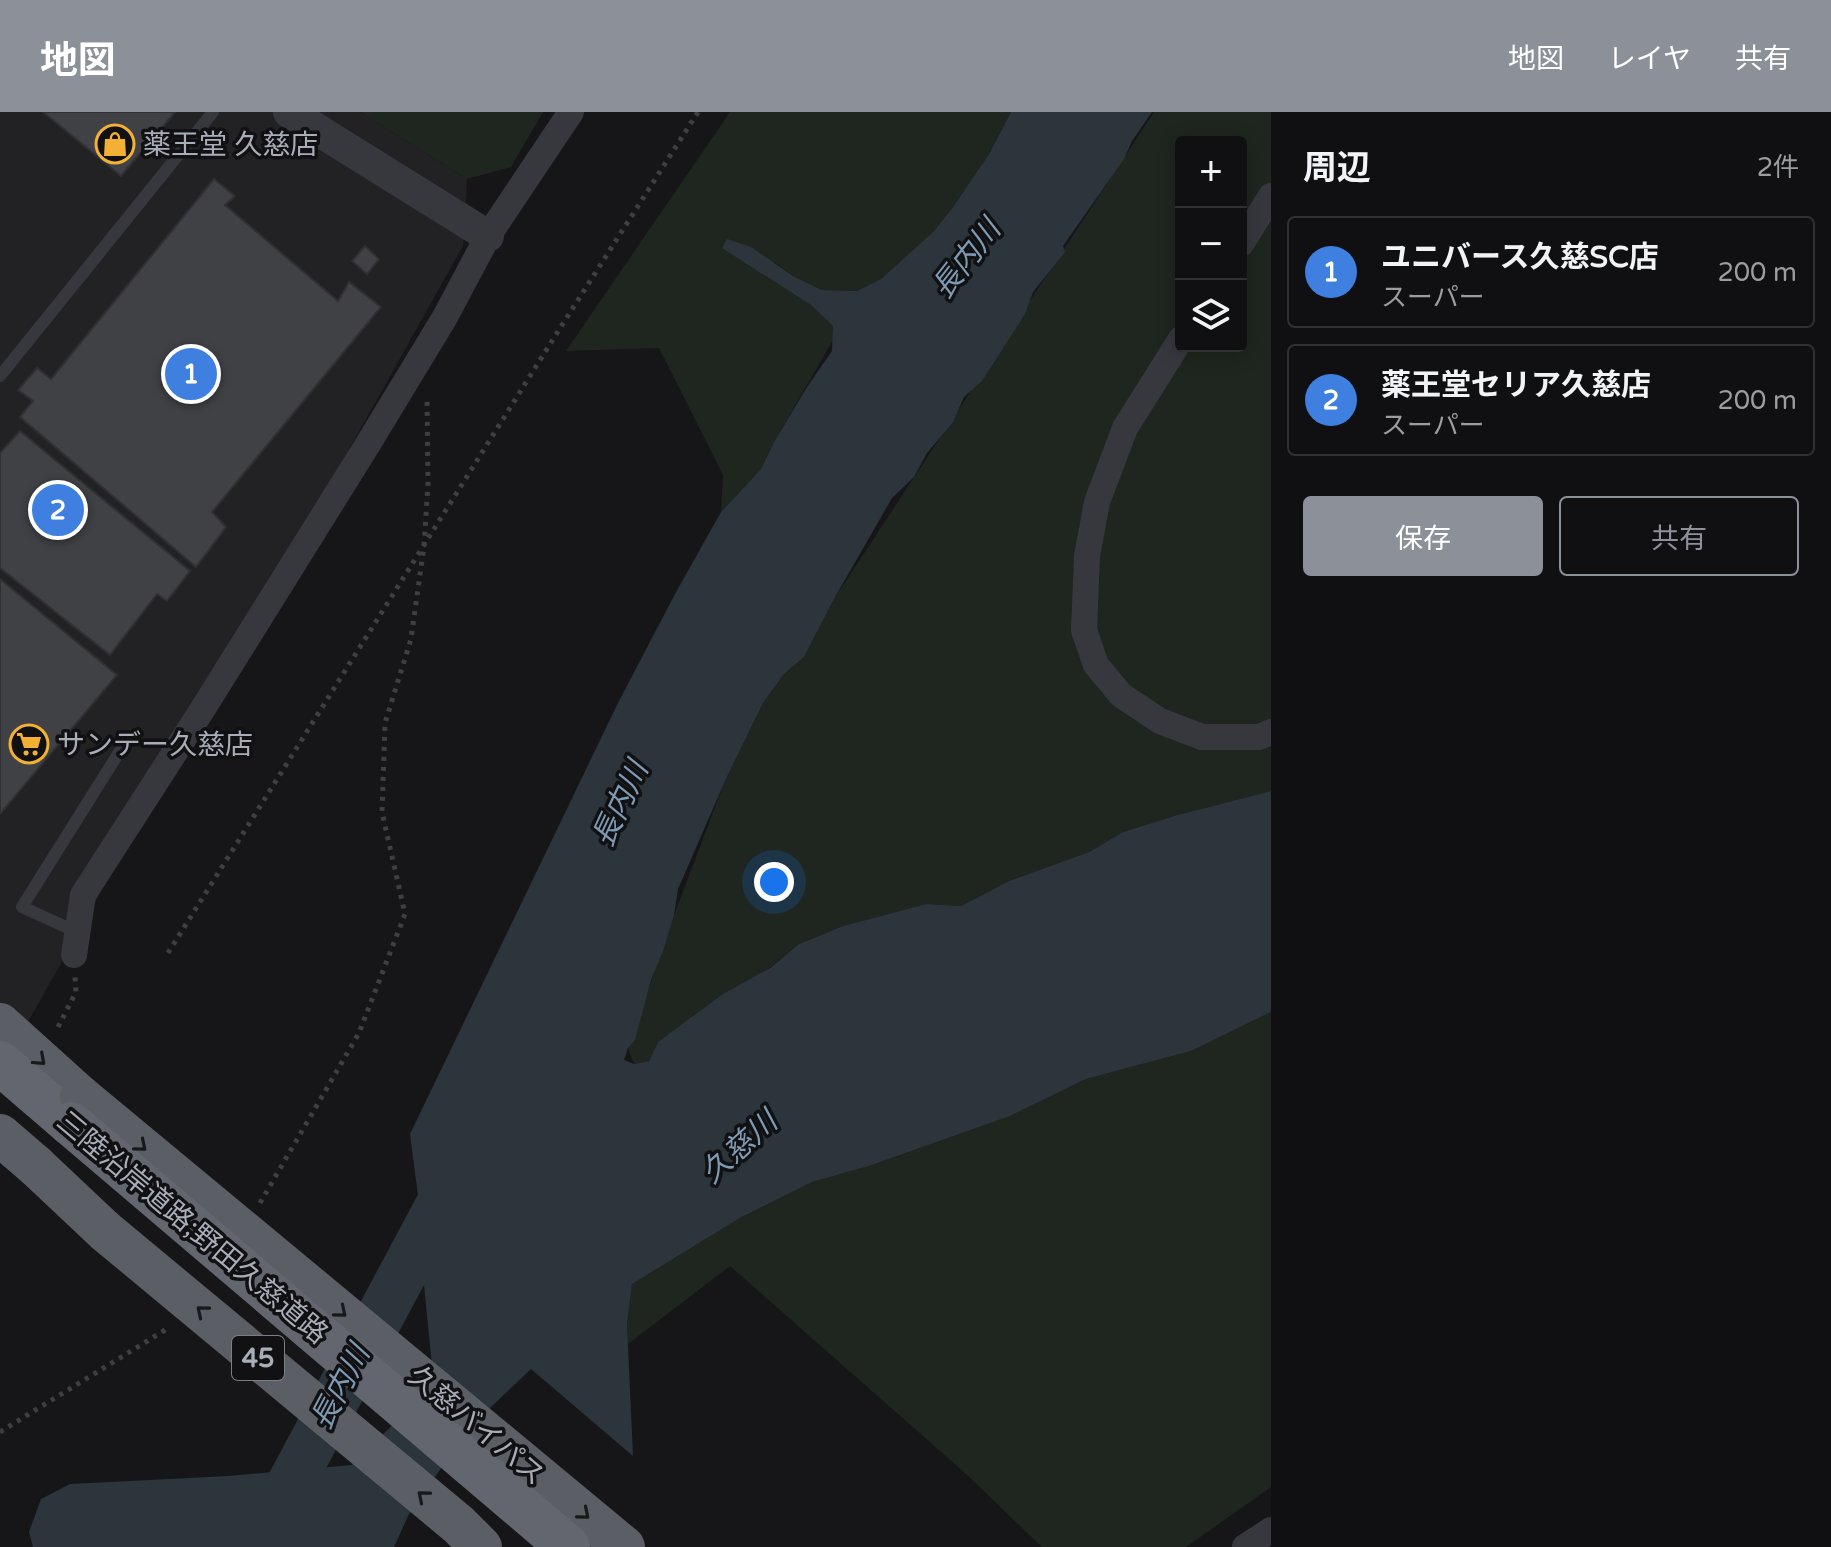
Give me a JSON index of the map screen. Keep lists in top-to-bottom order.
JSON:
{
  "streets": {
    "highway": ["三陸沿岸道路;野田久慈道路", "45", "久慈バイパス"]
  },
  "crossings": [
    ["三陸沿岸道路;野田久慈道路", "久慈バイパス"]
  ],
  "water": ["長内川", "久慈川"],
  "places": {
    "shop": ["薬王堂 久慈店"],
    "supermarket": ["サンデー久慈店"]
  },
  "page": {
    "header": "地図",
    "nav": ["地図", "レイヤ", "共有"],
    "heading": ["周辺", "2件"],
    "map_buttons": ["+", "−"],
    "list": [
      {
        "mark": "1",
        "name": "ユニバース久慈SC店",
        "note": "スーパー",
        "value": "200 m"
      },
      {
        "mark": "2",
        "name": "薬王堂セリア久慈店",
        "note": "スーパー",
        "value": "200 m"
      }
    ],
    "pins": ["1", "2"],
    "buttons": ["保存", "共有"]
  }
}
